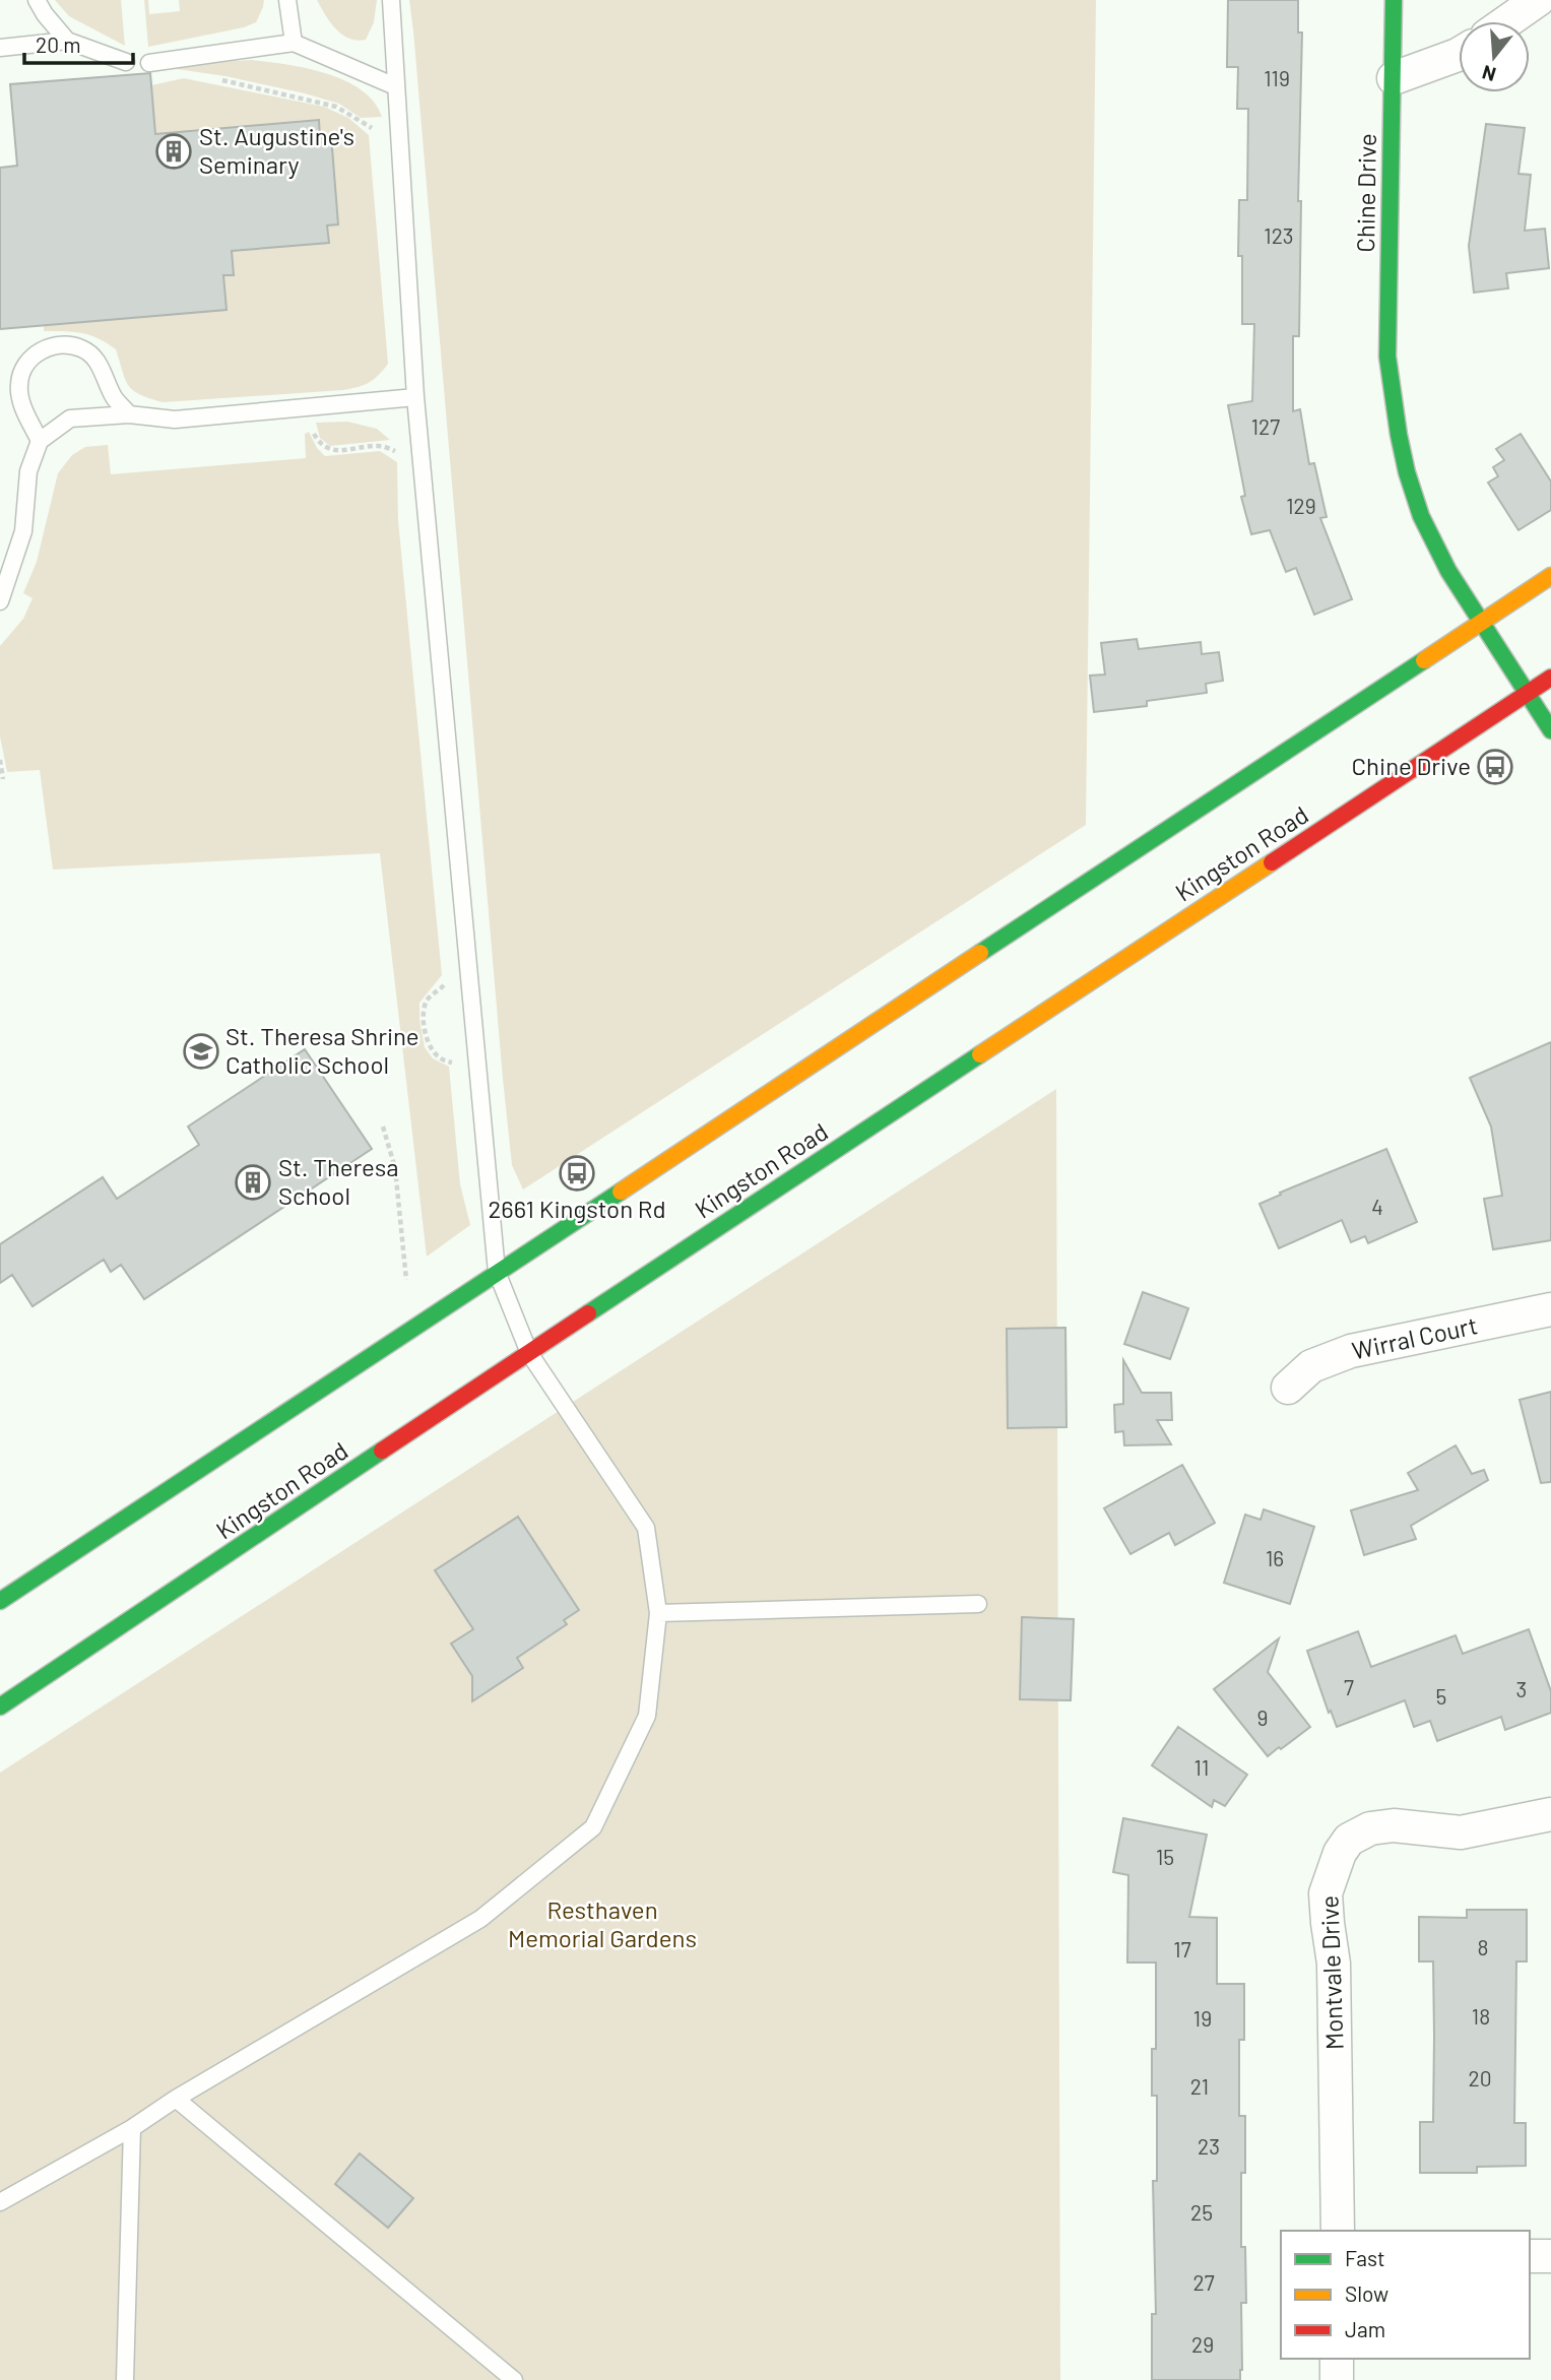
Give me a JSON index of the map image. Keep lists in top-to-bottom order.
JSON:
{
  "streets": {
    "main road": ["Chine Drive", "Kingston Road"],
    "street": ["Wirral Court", "Montvale Drive"]
  },
  "crossings": [
    ["Chine Drive", "Kingston Road"]
  ],
  "parks": ["Resthaven Memorial Gardens"],
  "places": {
    "building": ["St. Augustine's Seminary", "St. Theresa School"],
    "bus stop": ["Chine Drive", "2661 Kingston Rd"],
    "school or university": ["St. Theresa Shrine Catholic School"]
  },
  "house_numbers": [
    "119",
    "123",
    "127",
    "129",
    "4",
    "16",
    "7",
    "3",
    "5",
    "9",
    "11",
    "15",
    "8",
    "17",
    "18",
    "19",
    "20",
    "21",
    "23",
    "25",
    "27",
    "29"
  ],
  "legend": ["Fast", "Slow", "Jam"],
  "scale_bar": "20 m",
  "north": "bottom"
}
